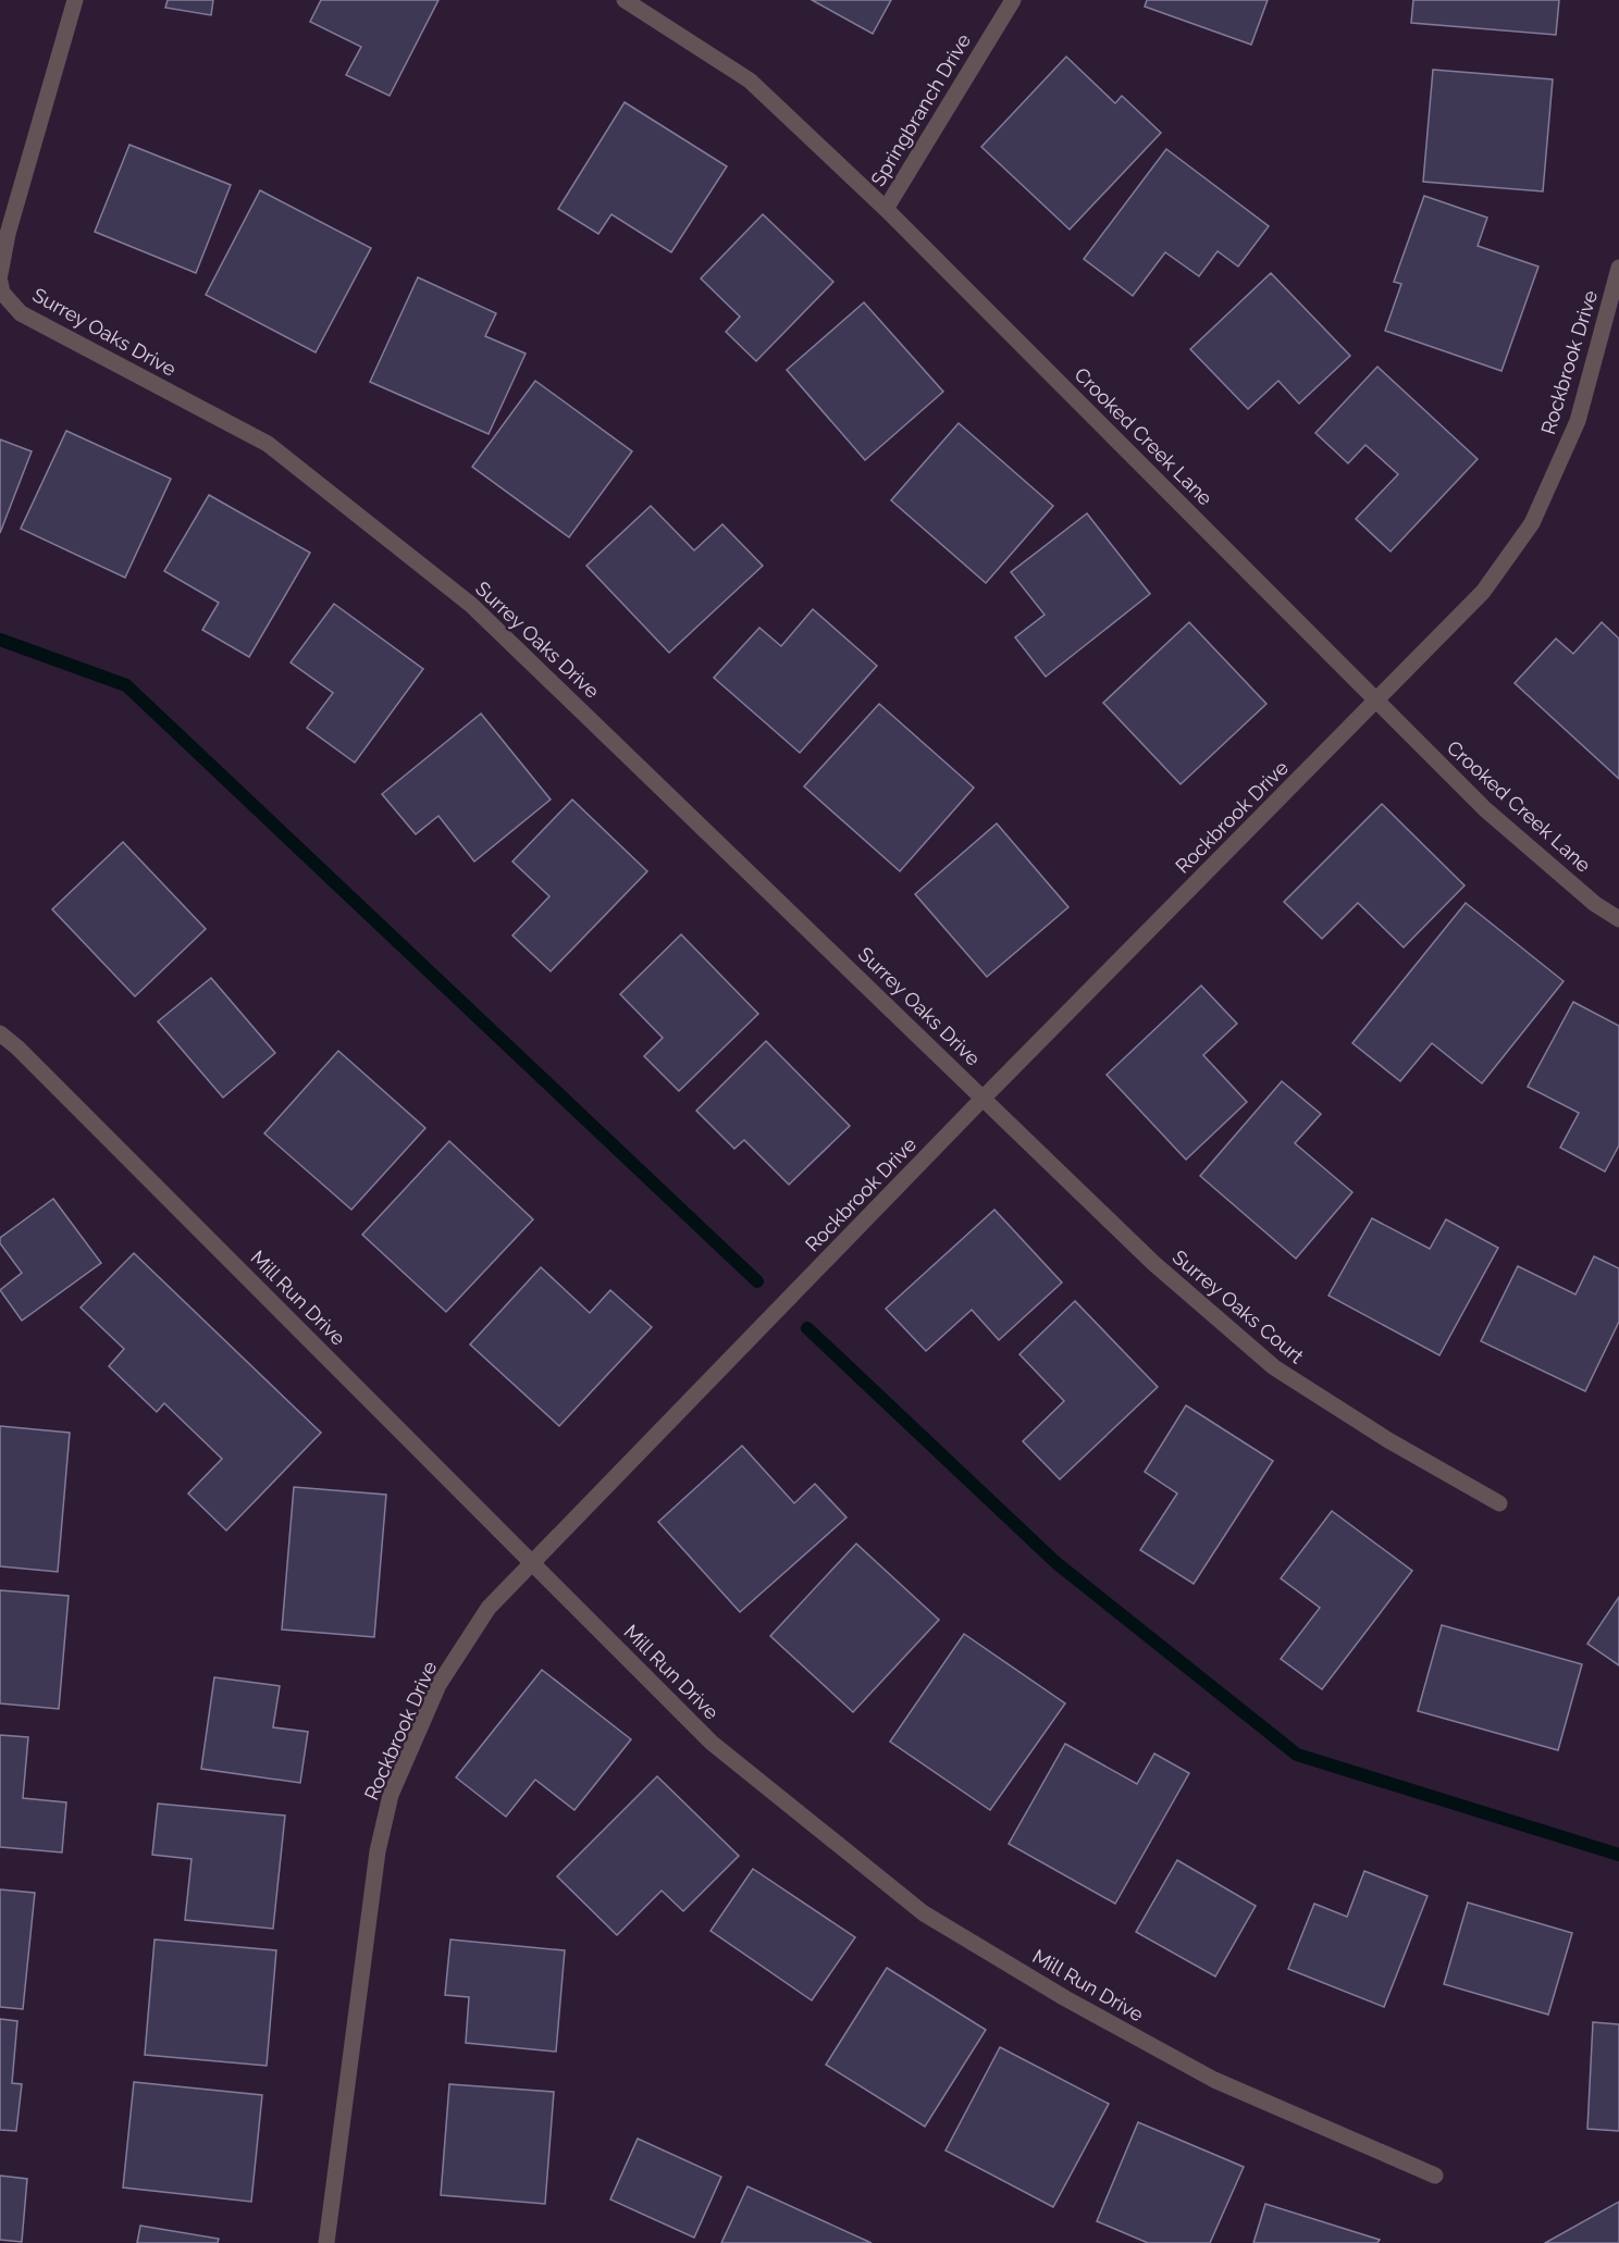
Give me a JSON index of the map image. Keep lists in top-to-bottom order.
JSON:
{
  "streets": {
    "street": [
      "Springbranch Drive",
      "Surrey Oaks Drive",
      "Rockbrook Drive",
      "Crooked Creek Lane",
      "Mill Run Drive",
      "Surrey Oaks Court"
    ]
  },
  "crossings": [
    ["Springbranch Drive", "Crooked Creek Lane"],
    ["Surrey Oaks Drive", "Rockbrook Drive"],
    ["Surrey Oaks Drive", "Surrey Oaks Court"],
    ["Rockbrook Drive", "Crooked Creek Lane"],
    ["Rockbrook Drive", "Mill Run Drive"],
    ["Rockbrook Drive", "Surrey Oaks Court"]
  ]
}
